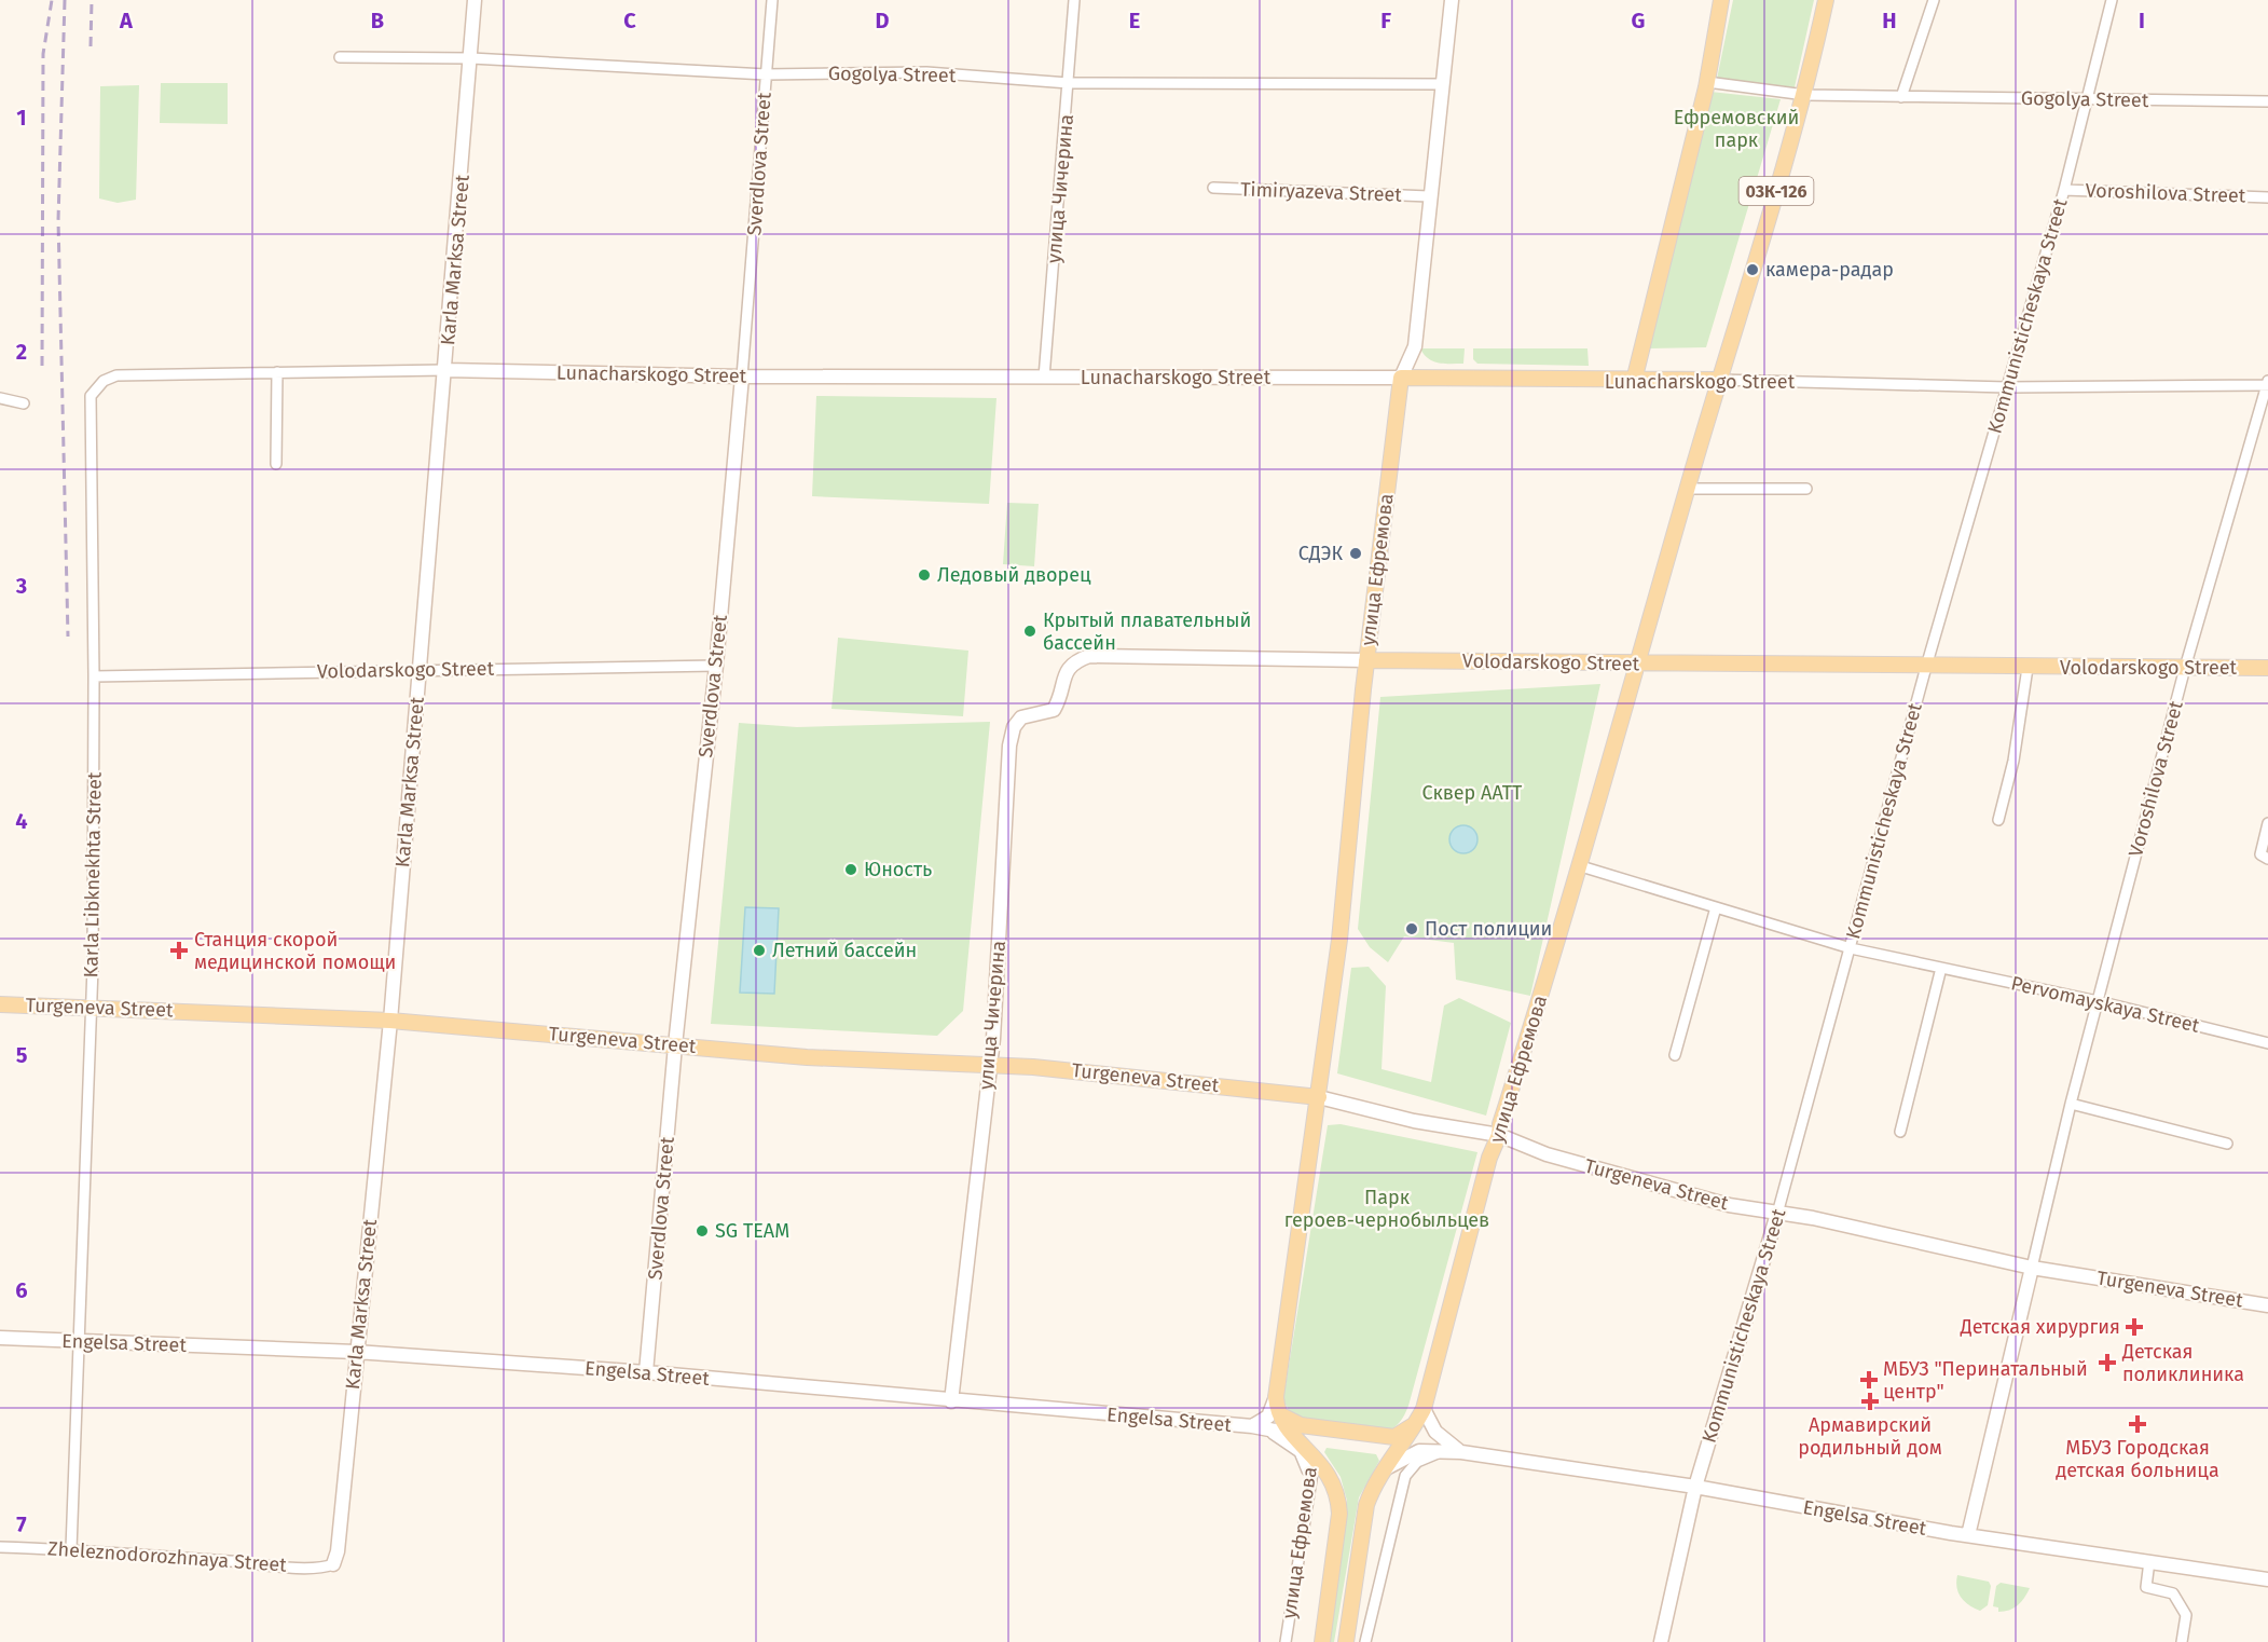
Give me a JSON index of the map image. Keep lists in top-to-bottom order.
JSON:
{
  "streets": {
    "main road": [
      "03К-126",
      "Lunacharskogo Street",
      "улица Ефремова",
      "Volodarskogo Street",
      "Turgeneva Street"
    ],
    "street": [
      "Gogolya Street",
      "Sverdlova Street",
      "улица Чичерина",
      "Timiryazeva Street",
      "Voroshilova Street",
      "Karla Marksa Street",
      "Kommunisticheskaya Street",
      "Karla Libknekhta Street",
      "Pervomayskaya Street",
      "Engelsa Street",
      "Zheleznodorozhnaya Street"
    ]
  },
  "crossings": [
    ["Gogolya Street", "Sverdlova Street"],
    ["Gogolya Street", "улица Чичерина"],
    ["Gogolya Street", "Timiryazeva Street"],
    ["Gogolya Street", "Karla Marksa Street"],
    ["Gogolya Street", "Kommunisticheskaya Street"],
    ["Gogolya Street", "улица Ефремова"],
    ["Sverdlova Street", "Lunacharskogo Street"],
    ["Sverdlova Street", "Volodarskogo Street"],
    ["Sverdlova Street", "Turgeneva Street"],
    ["Sverdlova Street", "Engelsa Street"],
    ["улица Чичерина", "Lunacharskogo Street"],
    ["улица Чичерина", "Volodarskogo Street"],
    ["улица Чичерина", "Turgeneva Street"],
    ["улица Чичерина", "Engelsa Street"],
    ["Timiryazeva Street", "Lunacharskogo Street"],
    ["Timiryazeva Street", "улица Ефремова"],
    ["Voroshilova Street", "Kommunisticheskaya Street"],
    ["Voroshilova Street", "Lunacharskogo Street"],
    ["Voroshilova Street", "Volodarskogo Street"],
    ["Voroshilova Street", "Pervomayskaya Street"],
    ["Voroshilova Street", "Turgeneva Street"],
    ["Voroshilova Street", "Engelsa Street"],
    ["Karla Marksa Street", "Lunacharskogo Street"],
    ["Karla Marksa Street", "Volodarskogo Street"],
    ["Karla Marksa Street", "Turgeneva Street"],
    ["Karla Marksa Street", "Engelsa Street"],
    ["Karla Marksa Street", "Zheleznodorozhnaya Street"],
    ["Kommunisticheskaya Street", "Lunacharskogo Street"],
    ["Kommunisticheskaya Street", "Volodarskogo Street"],
    ["Kommunisticheskaya Street", "Pervomayskaya Street"],
    ["Kommunisticheskaya Street", "Turgeneva Street"],
    ["Kommunisticheskaya Street", "Engelsa Street"],
    ["Lunacharskogo Street", "улица Ефремова"],
    ["Lunacharskogo Street", "Karla Libknekhta Street"],
    ["улица Ефремова", "Volodarskogo Street"],
    ["улица Ефремова", "Pervomayskaya Street"],
    ["улица Ефремова", "Turgeneva Street"],
    ["улица Ефремова", "Engelsa Street"],
    ["Volodarskogo Street", "Karla Libknekhta Street"],
    ["Karla Libknekhta Street", "Turgeneva Street"],
    ["Karla Libknekhta Street", "Engelsa Street"],
    ["Karla Libknekhta Street", "Zheleznodorozhnaya Street"]
  ],
  "parks": ["Ефремовский парк", "Сквер ААТТ", "Парк героев-чернобыльцев"],
  "places": {
    "other": [
      "камера-радар",
      "СДЭК",
      "Ледовый дворец",
      "Крытый плавательный бассейн",
      "Юность",
      "Пост полиции",
      "Летний бассейн",
      "SG TEAM"
    ],
    "health": [
      "Станция скорой медицинской помощи",
      "Детская хирургия",
      "Детская поликлиника",
      "МБУЗ \"Перинатальный центр\"",
      "Армавирский родильный дом",
      "МБУЗ Городская детская больница"
    ]
  },
  "grid": {
    "columns": [
      "A",
      "B",
      "C",
      "D",
      "E",
      "F",
      "G",
      "H",
      "I"
    ],
    "rows": [
      "1",
      "2",
      "3",
      "4",
      "5",
      "6",
      "7"
    ]
  }
}
